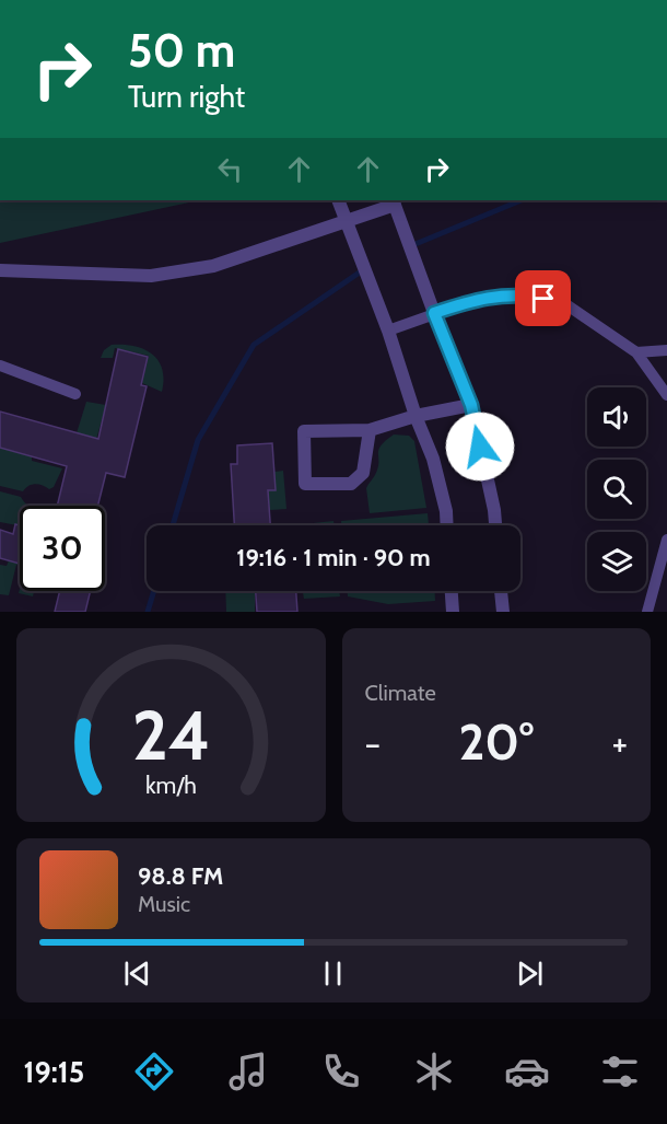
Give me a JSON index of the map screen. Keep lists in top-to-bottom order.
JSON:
{
  "page": {
    "turn": ["50 m", "Turn right"],
    "limit": "30",
    "trip": "19:16 · 1 min · 90 m",
    "tile": "Climate",
    "heat": ["−", "20°", "+"],
    "song": ["98.8 FM", "Music"],
    "tabs": "19:15",
    "gauge": ["24", "km/h"]
  }
}
